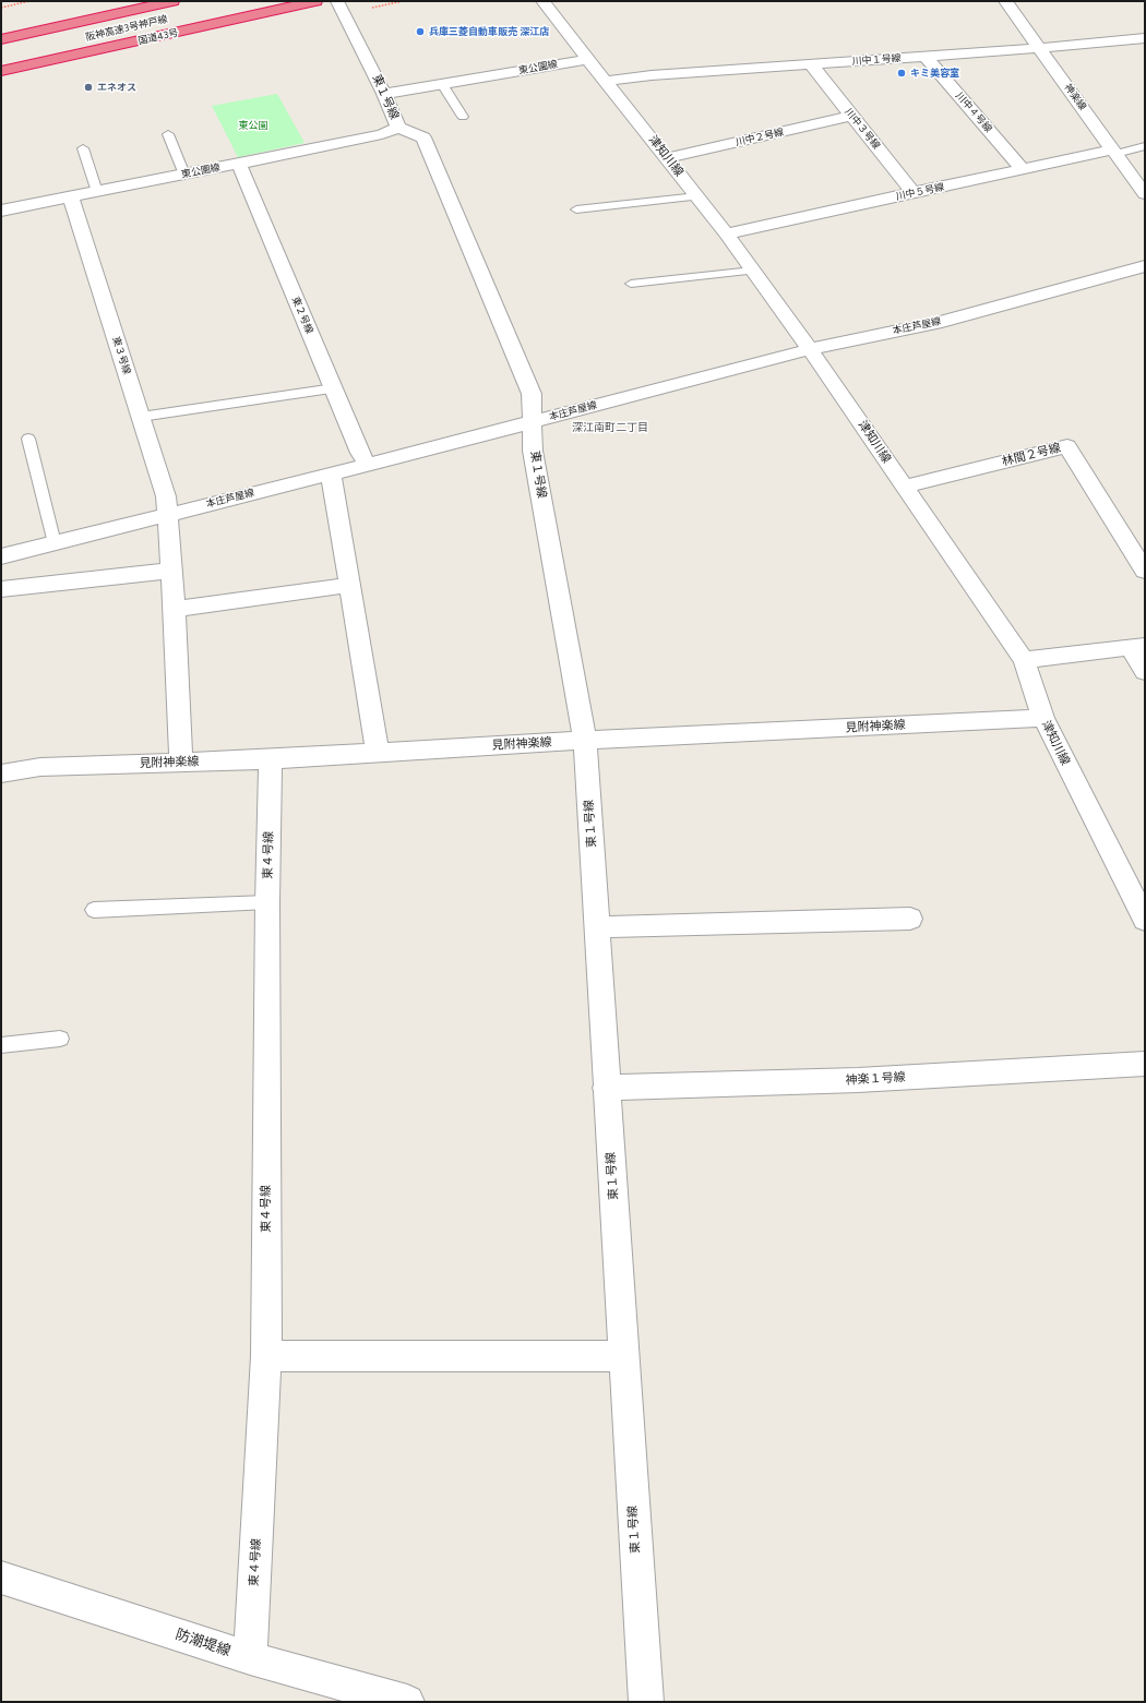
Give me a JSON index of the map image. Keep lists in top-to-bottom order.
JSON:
{
  "streets": {
    "highway": ["阪神高速3号神戸線", "国道43号"],
    "street": [
      "川中１号線",
      "東公園線",
      "東１号線",
      "神楽線",
      "川中４号線",
      "川中３号線",
      "川中２号線",
      "津知川線",
      "川中５号線",
      "東２号線",
      "本庄芦屋線",
      "東３号線",
      "林間２号線",
      "見附神楽線",
      "東４号線",
      "神楽１号線",
      "防潮堤線"
    ]
  },
  "crossings": [
    ["川中１号線", "神楽線"],
    ["川中１号線", "川中４号線"],
    ["川中１号線", "川中３号線"],
    ["川中１号線", "津知川線"],
    ["東公園線", "東１号線"],
    ["東公園線", "津知川線"],
    ["東公園線", "東２号線"],
    ["東公園線", "東３号線"],
    ["東１号線", "本庄芦屋線"],
    ["東１号線", "見附神楽線"],
    ["東１号線", "神楽１号線"],
    ["神楽線", "川中５号線"],
    ["川中４号線", "川中５号線"],
    ["川中３号線", "川中２号線"],
    ["川中３号線", "川中５号線"],
    ["川中２号線", "津知川線"],
    ["津知川線", "川中５号線"],
    ["津知川線", "本庄芦屋線"],
    ["津知川線", "林間２号線"],
    ["津知川線", "見附神楽線"],
    ["東２号線", "本庄芦屋線"],
    ["本庄芦屋線", "東３号線"],
    ["東３号線", "見附神楽線"],
    ["見附神楽線", "東４号線"],
    ["東４号線", "防潮堤線"]
  ],
  "districts": ["深江南町二丁目"],
  "parks": ["東公園"],
  "places": ["兵庫三菱自動車販売 深江店", "キミ美容室", "エネオス"]
}
